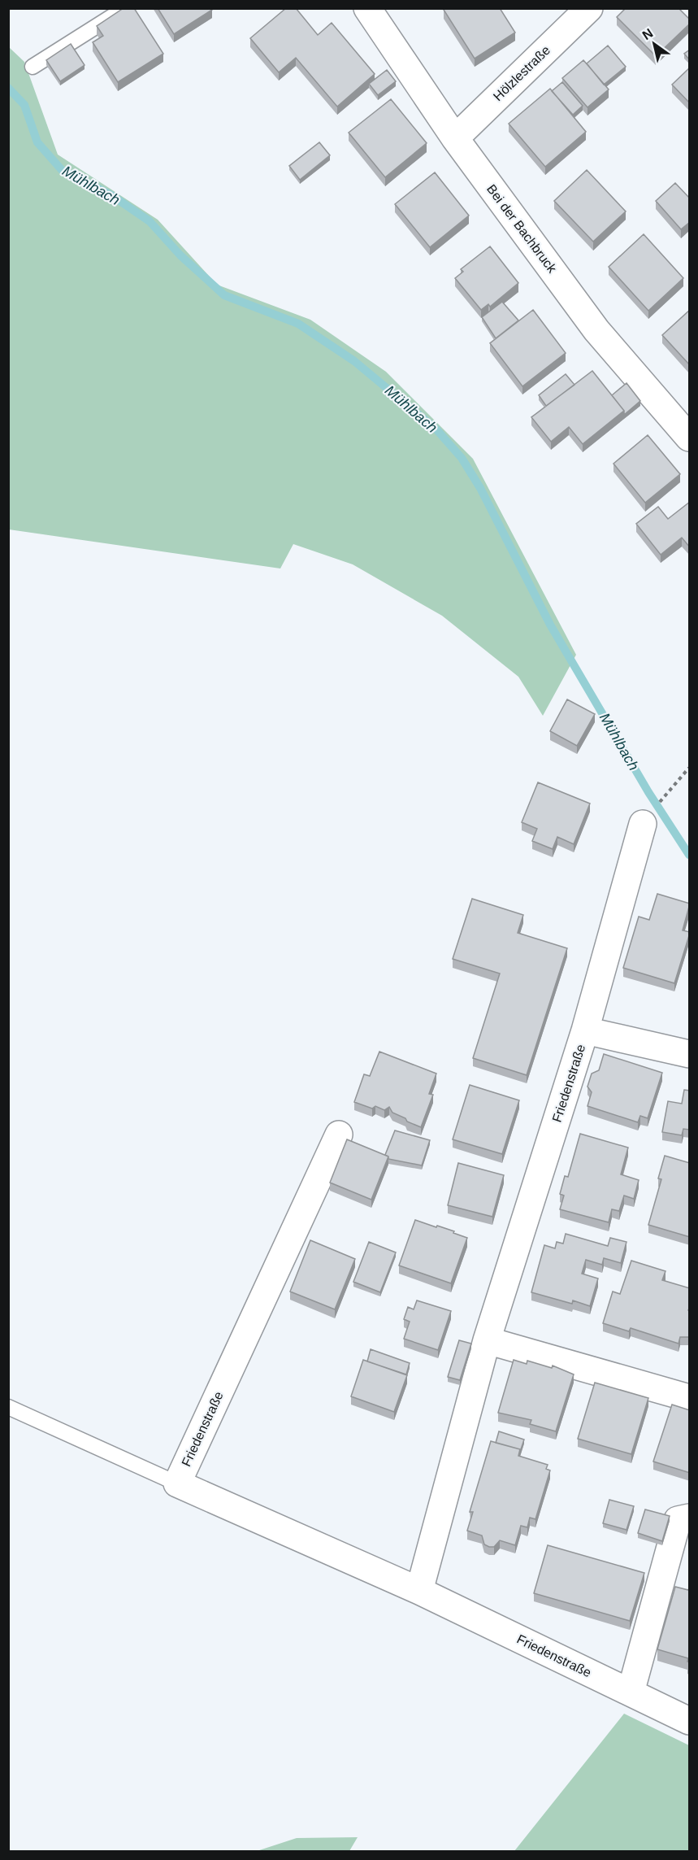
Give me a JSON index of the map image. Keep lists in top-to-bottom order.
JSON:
{
  "streets": {
    "street": ["Hölzlestraße", "Bei der Bachbruck", "Friedenstraße"]
  },
  "crossings": [
    ["Hölzlestraße", "Bei der Bachbruck"]
  ],
  "water": ["Mühlbach"],
  "north": "top left"
}
